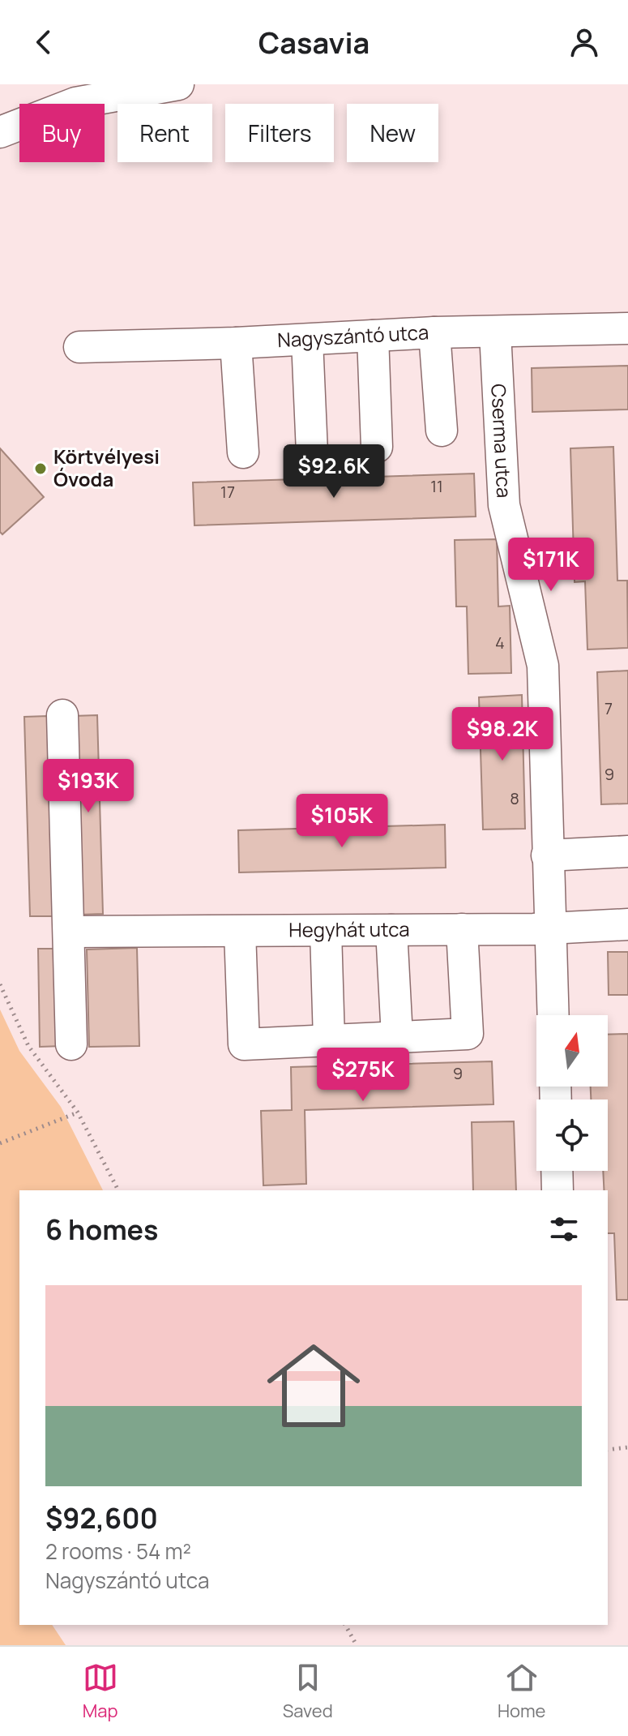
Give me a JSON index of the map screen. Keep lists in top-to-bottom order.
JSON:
{
  "streets": {
    "street": ["Nagyszántó utca", "Cserma utca", "Hegyhát utca"]
  },
  "crossings": [
    ["Nagyszántó utca", "Cserma utca"],
    ["Cserma utca", "Hegyhát utca"]
  ],
  "places": ["Körtvélyesi Óvoda"],
  "house_numbers": [
    "11",
    "17",
    "4",
    "7",
    "9",
    "8",
    "9"
  ],
  "north": "top",
  "page": {
    "header": "Casavia",
    "chip": [
      "Buy",
      "Rent",
      "Filters",
      "New"
    ],
    "price": [
      "$92.6K",
      "$171K",
      "$98.2K",
      "$193K",
      "$105K",
      "$275K"
    ],
    "heading": "6 homes",
    "list": [
      {
        "name": "$92,600",
        "note": "2 rooms · 54 m² · Nagyszántó utca"
      }
    ],
    "tabs": ["Map", "Saved", "Home"]
  }
}
